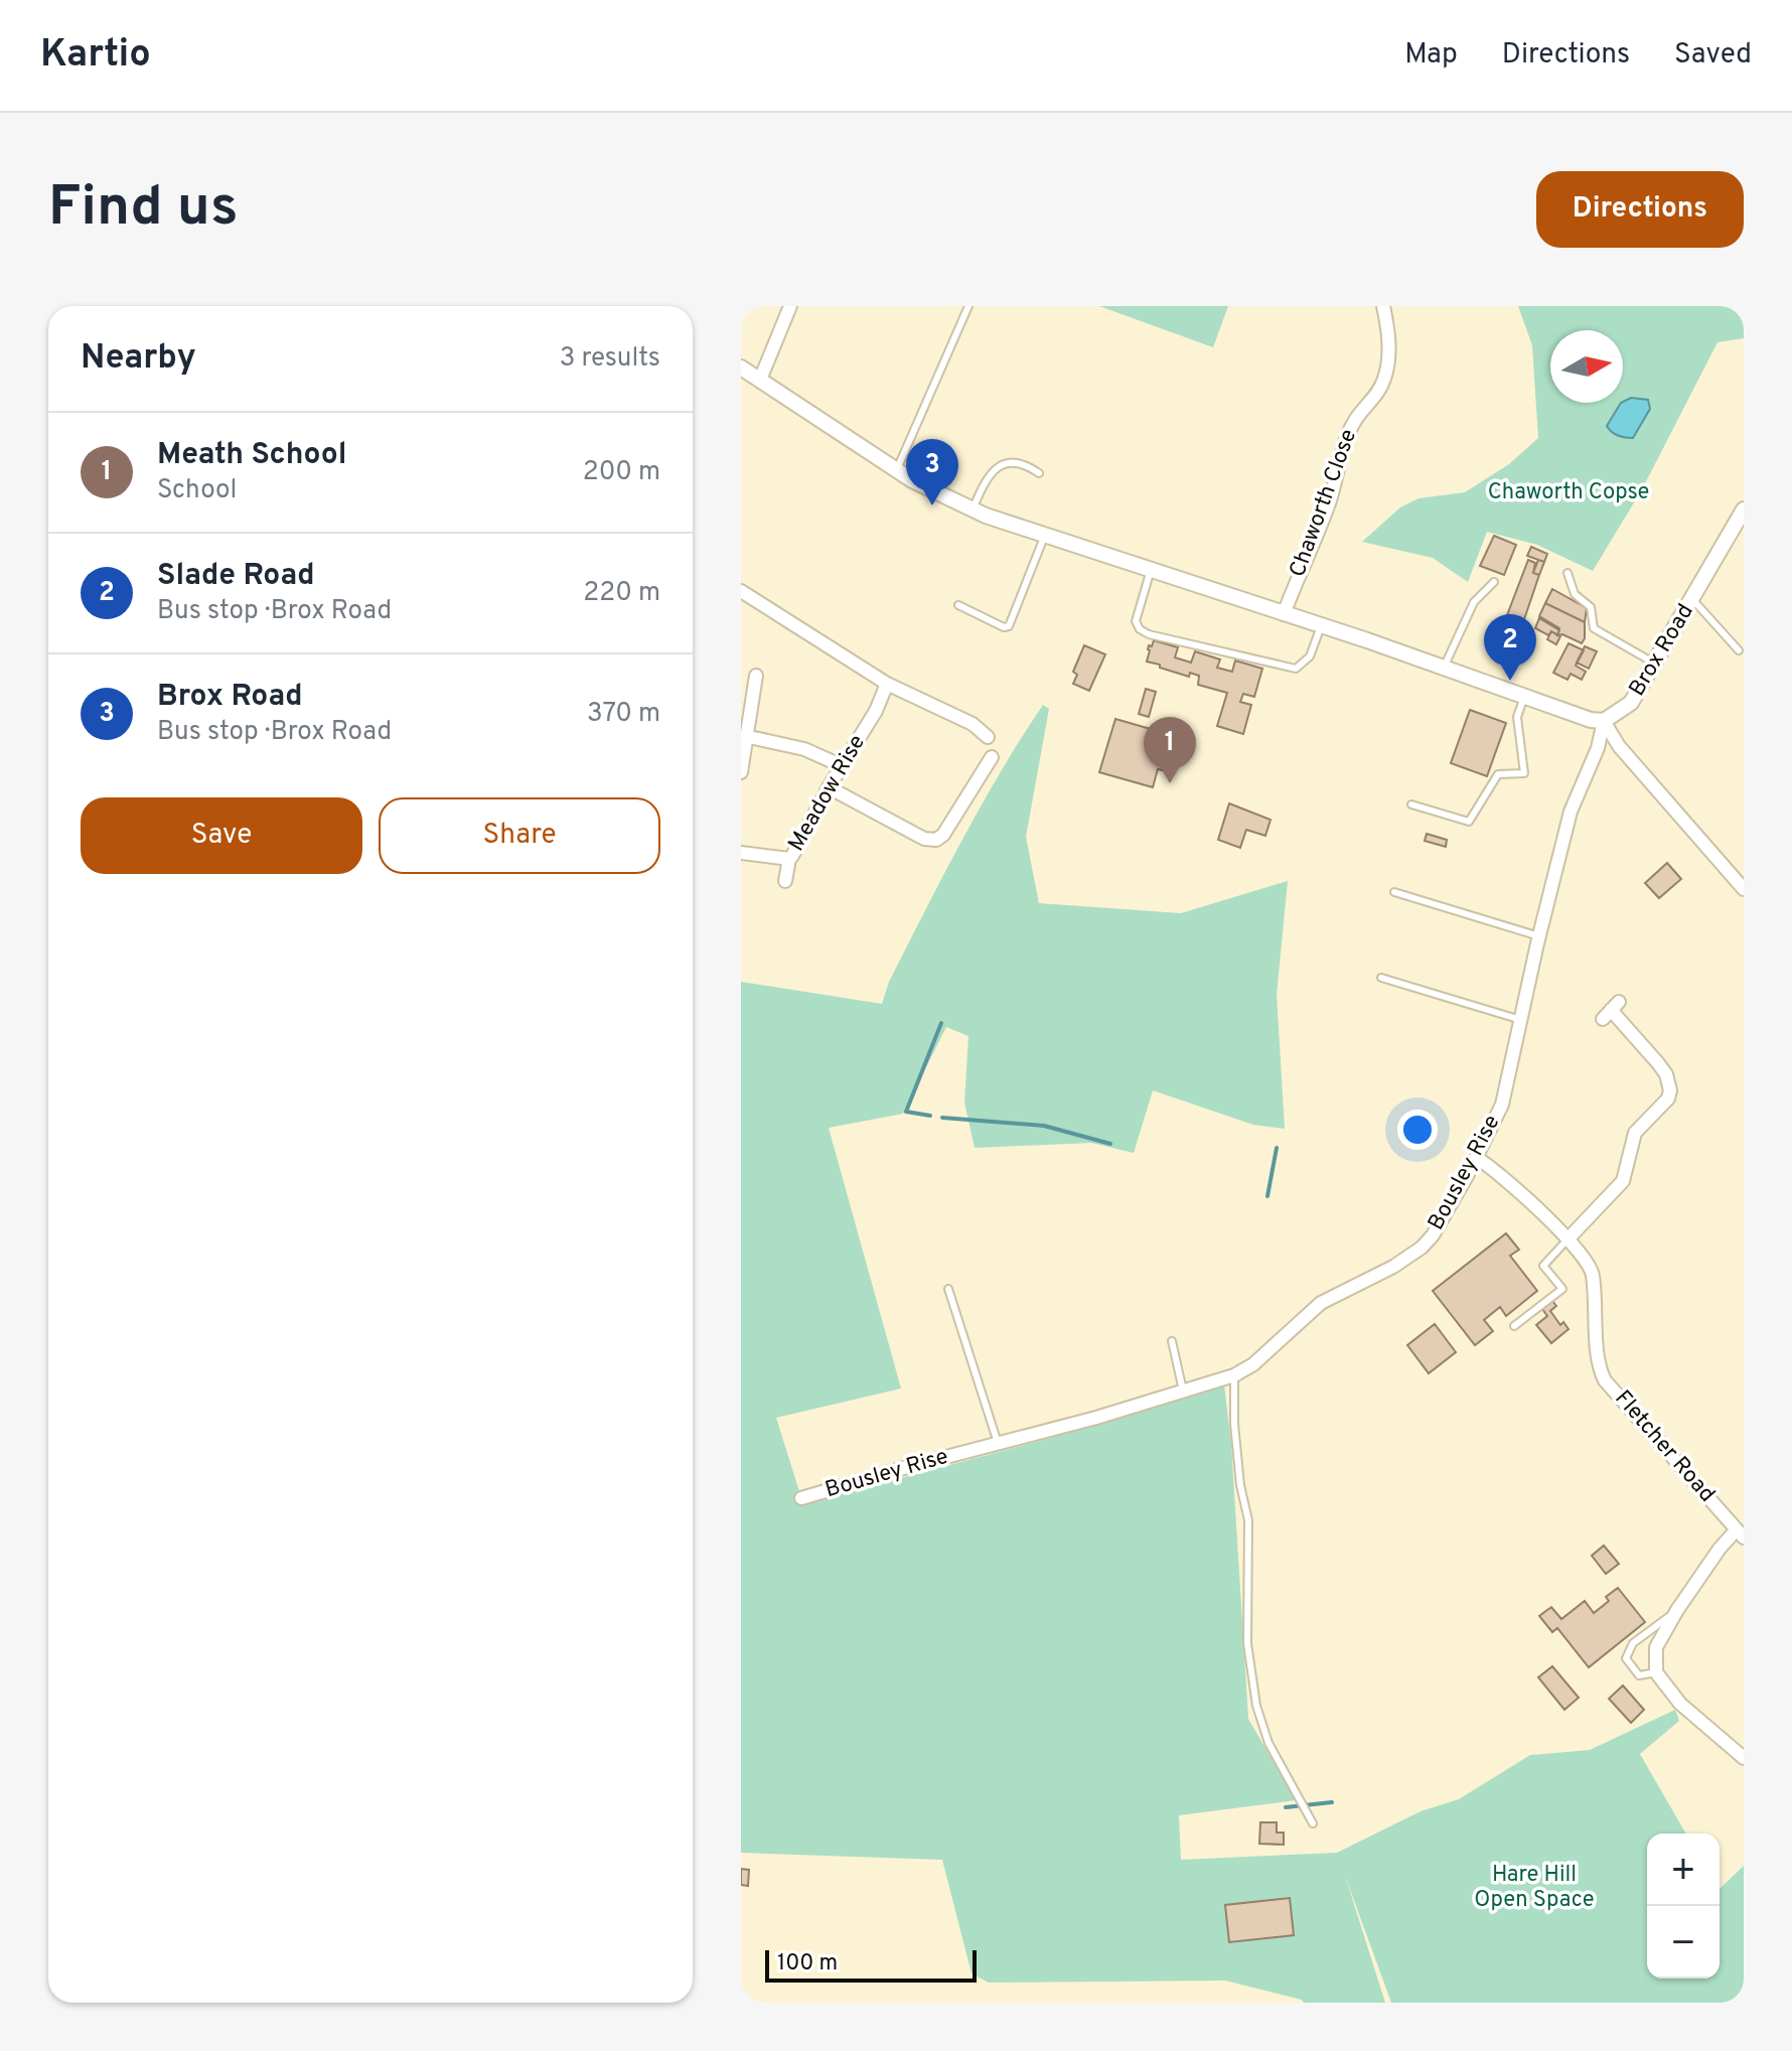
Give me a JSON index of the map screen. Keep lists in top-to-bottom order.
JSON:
{
  "streets": {
    "street": [
      "Chaworth Close",
      "Brox Road",
      "Meadow Rise",
      "Bousley Rise",
      "Fletcher Road"
    ]
  },
  "crossings": [
    ["Brox Road", "Bousley Rise"],
    ["Bousley Rise", "Fletcher Road"]
  ],
  "parks": ["Chaworth Copse", "Hare Hill Open Space"],
  "scale_bar": "100 m",
  "north": "right",
  "page": {
    "header": "Kartio",
    "nav": ["Map", "Directions", "Saved"],
    "buttons": [
      "Directions",
      ["Save", "Share"]
    ],
    "title": "Find us",
    "heading": ["Nearby", "3 results"],
    "list": [
      {
        "mark": "1",
        "name": "Meath School",
        "note": "School",
        "value": "200 m"
      },
      {
        "mark": "2",
        "name": "Slade Road",
        "note": "Bus stop · Brox Road",
        "value": "220 m"
      },
      {
        "mark": "3",
        "name": "Brox Road",
        "note": "Bus stop · Brox Road",
        "value": "370 m"
      }
    ],
    "pins": ["3", "2", "1"],
    "map_buttons": ["+", "−"],
    "scale": "100 m"
  }
}
